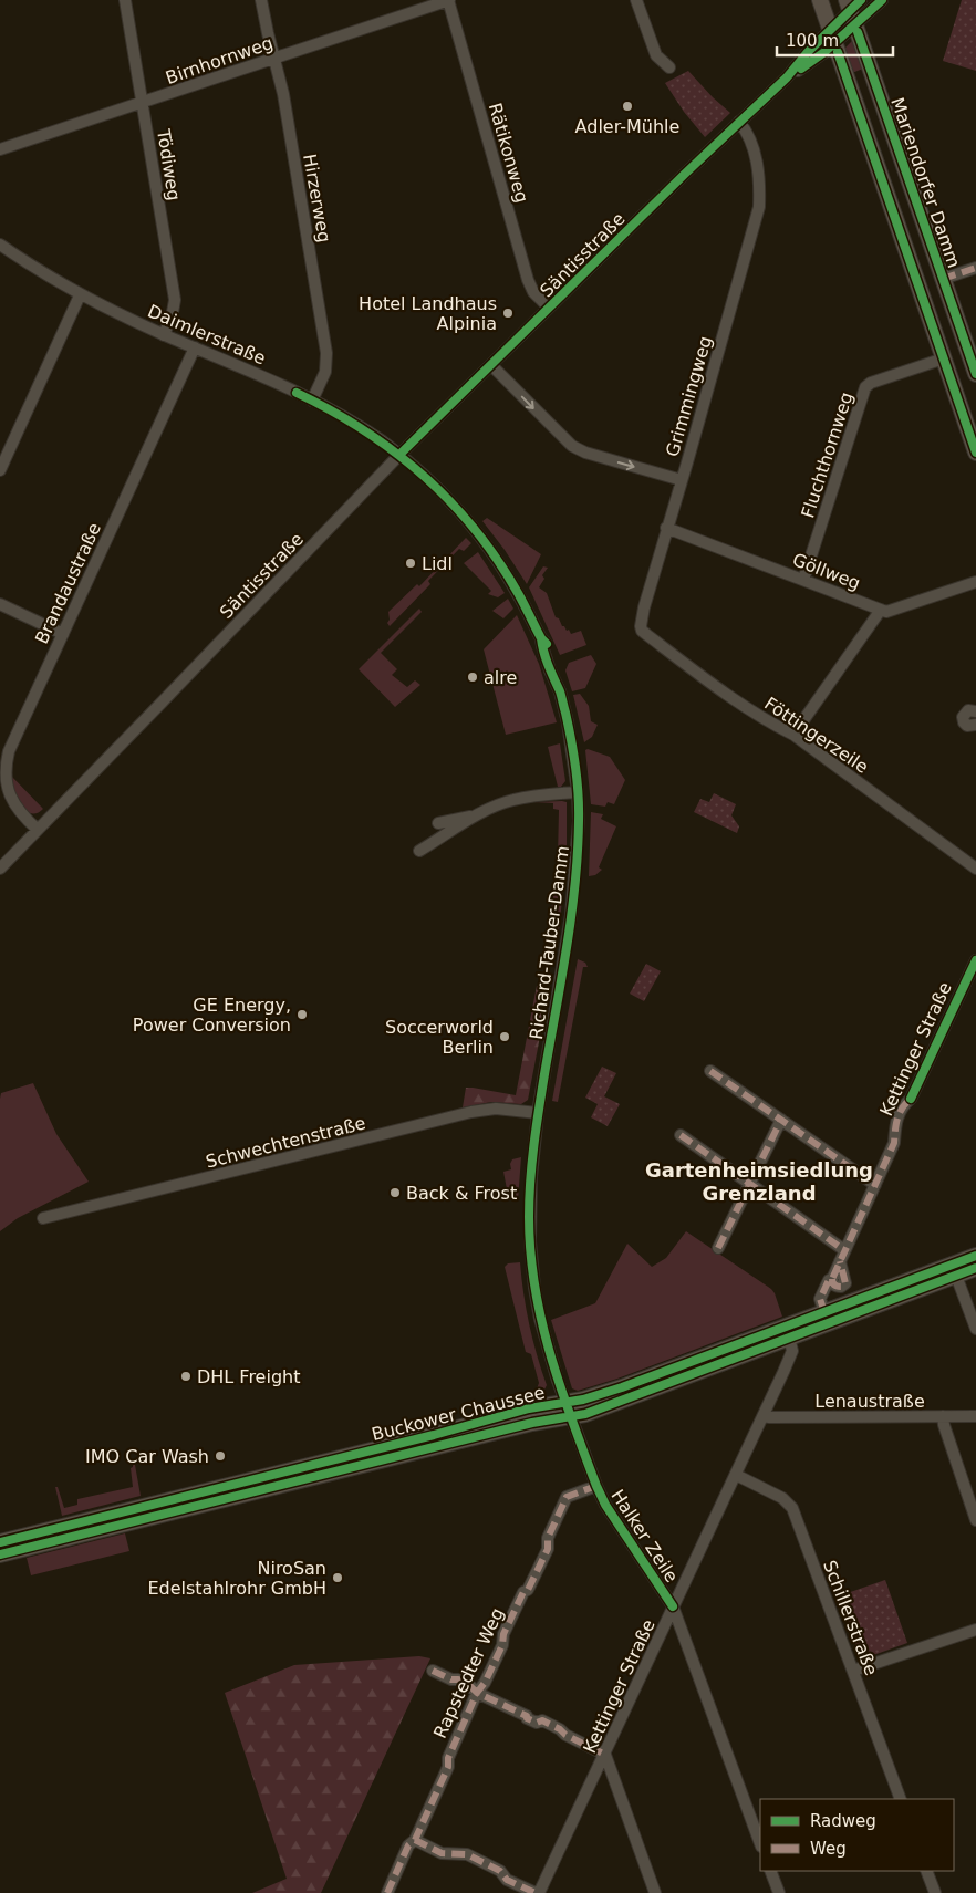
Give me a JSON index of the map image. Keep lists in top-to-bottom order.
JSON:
{
  "streets": {
    "main road": ["Mariendorfer Damm", "Buckower Chaussee"],
    "street": [
      "Birnhornweg",
      "Rätikonweg",
      "Tödiweg",
      "Hirzerweg",
      "Säntisstraße",
      "Daimlerstraße",
      "Grimmingweg",
      "Fluchthornweg",
      "Göllweg",
      "Brandaustraße",
      "Föttingerzeile",
      "Richard-Tauber-Damm",
      "Kettinger Straße",
      "Schwechtenstraße",
      "Lenaustraße",
      "Halker Zeile",
      "Schillerstraße",
      "Rapstedter Weg"
    ]
  },
  "crossings": [
    ["Birnhornweg", "Rätikonweg"],
    ["Birnhornweg", "Tödiweg"],
    ["Birnhornweg", "Hirzerweg"],
    ["Rätikonweg", "Säntisstraße"],
    ["Tödiweg", "Daimlerstraße"],
    ["Mariendorfer Damm", "Säntisstraße"],
    ["Hirzerweg", "Daimlerstraße"],
    ["Säntisstraße", "Daimlerstraße"],
    ["Säntisstraße", "Grimmingweg"],
    ["Säntisstraße", "Brandaustraße"],
    ["Säntisstraße", "Richard-Tauber-Damm"],
    ["Daimlerstraße", "Brandaustraße"],
    ["Daimlerstraße", "Richard-Tauber-Damm"],
    ["Grimmingweg", "Göllweg"],
    ["Grimmingweg", "Föttingerzeile"],
    ["Fluchthornweg", "Göllweg"],
    ["Richard-Tauber-Damm", "Schwechtenstraße"],
    ["Richard-Tauber-Damm", "Buckower Chaussee"],
    ["Richard-Tauber-Damm", "Halker Zeile"],
    ["Kettinger Straße", "Lenaustraße"],
    ["Kettinger Straße", "Buckower Chaussee"],
    ["Kettinger Straße", "Halker Zeile"],
    ["Kettinger Straße", "Schillerstraße"],
    ["Buckower Chaussee", "Halker Zeile"],
    ["Halker Zeile", "Rapstedter Weg"]
  ],
  "districts": ["Gartenheimsiedlung Grenzland"],
  "places": [
    "Adler-Mühle",
    "Hotel Landhaus Alpinia",
    "Lidl",
    "alre",
    "GE Energy, Power Conversion",
    "Soccerworld Berlin",
    "Back & Frost",
    "DHL Freight",
    "IMO Car Wash",
    "NiroSan Edelstahlrohr GmbH"
  ],
  "legend": ["Radweg", "Weg"],
  "scale_bar": "100 m"
}
